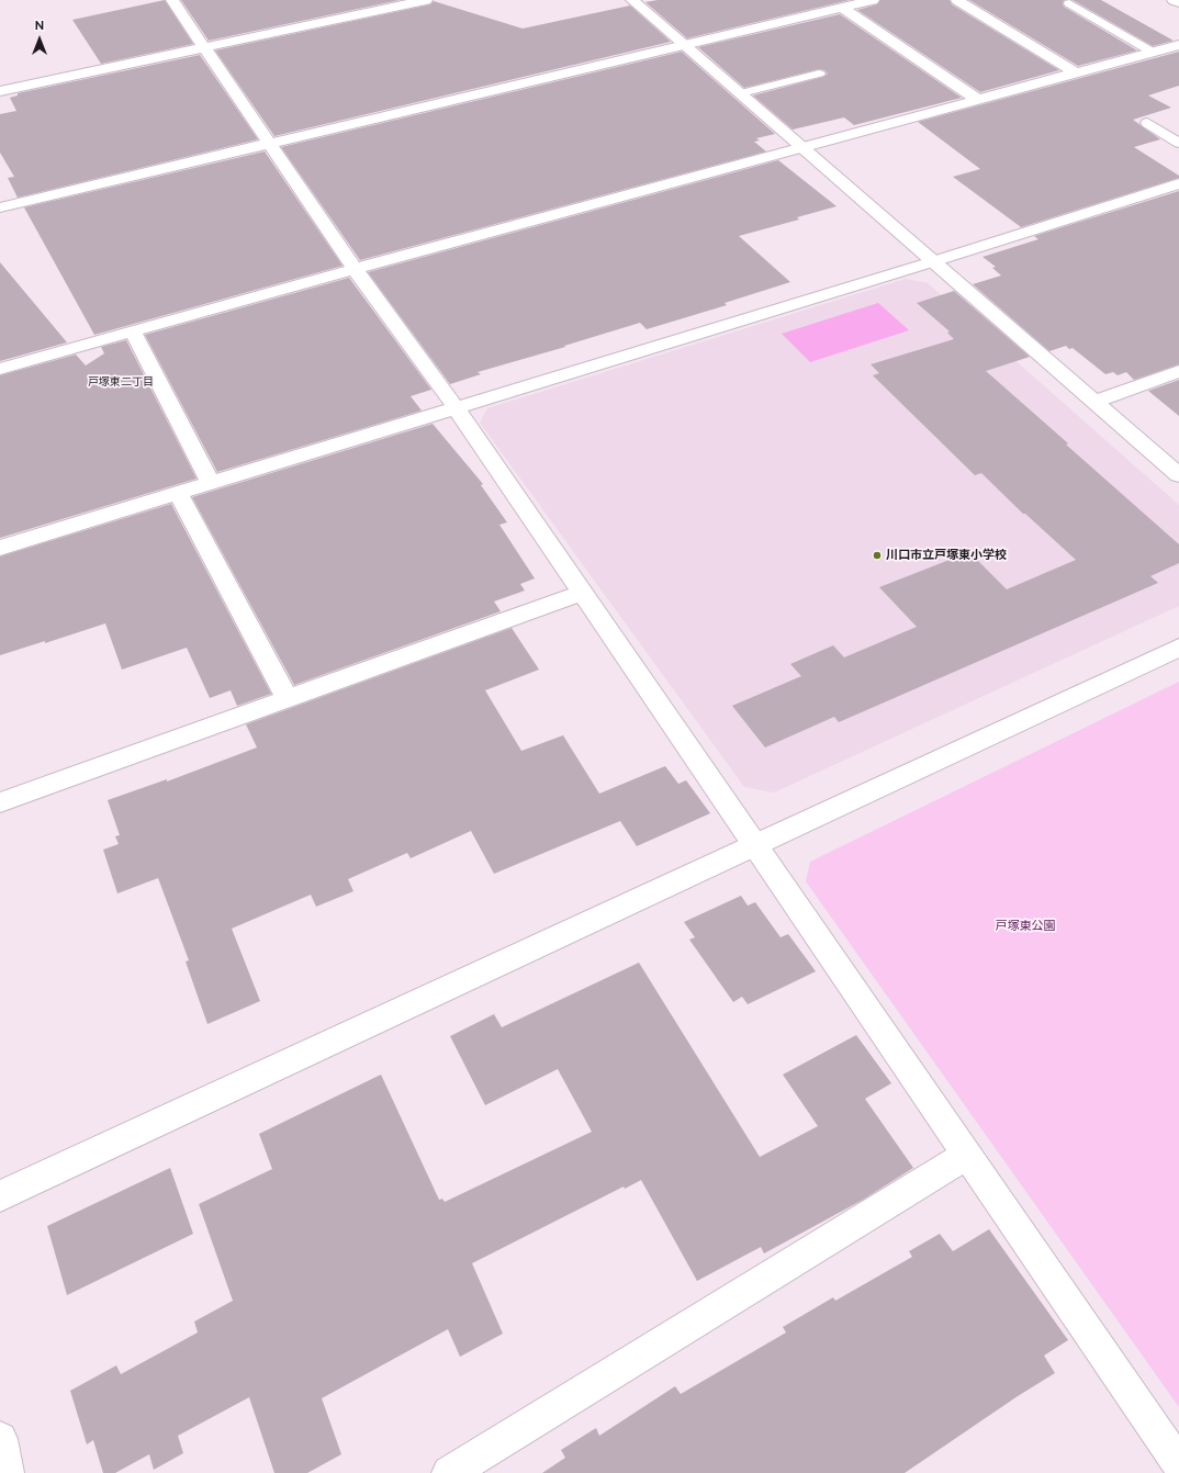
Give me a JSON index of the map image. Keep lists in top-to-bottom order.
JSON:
{
  "districts": ["戸塚東二丁目"],
  "parks": ["戸塚東公園"],
  "places": ["川口市立戸塚東小学校"],
  "north": "top"
}
